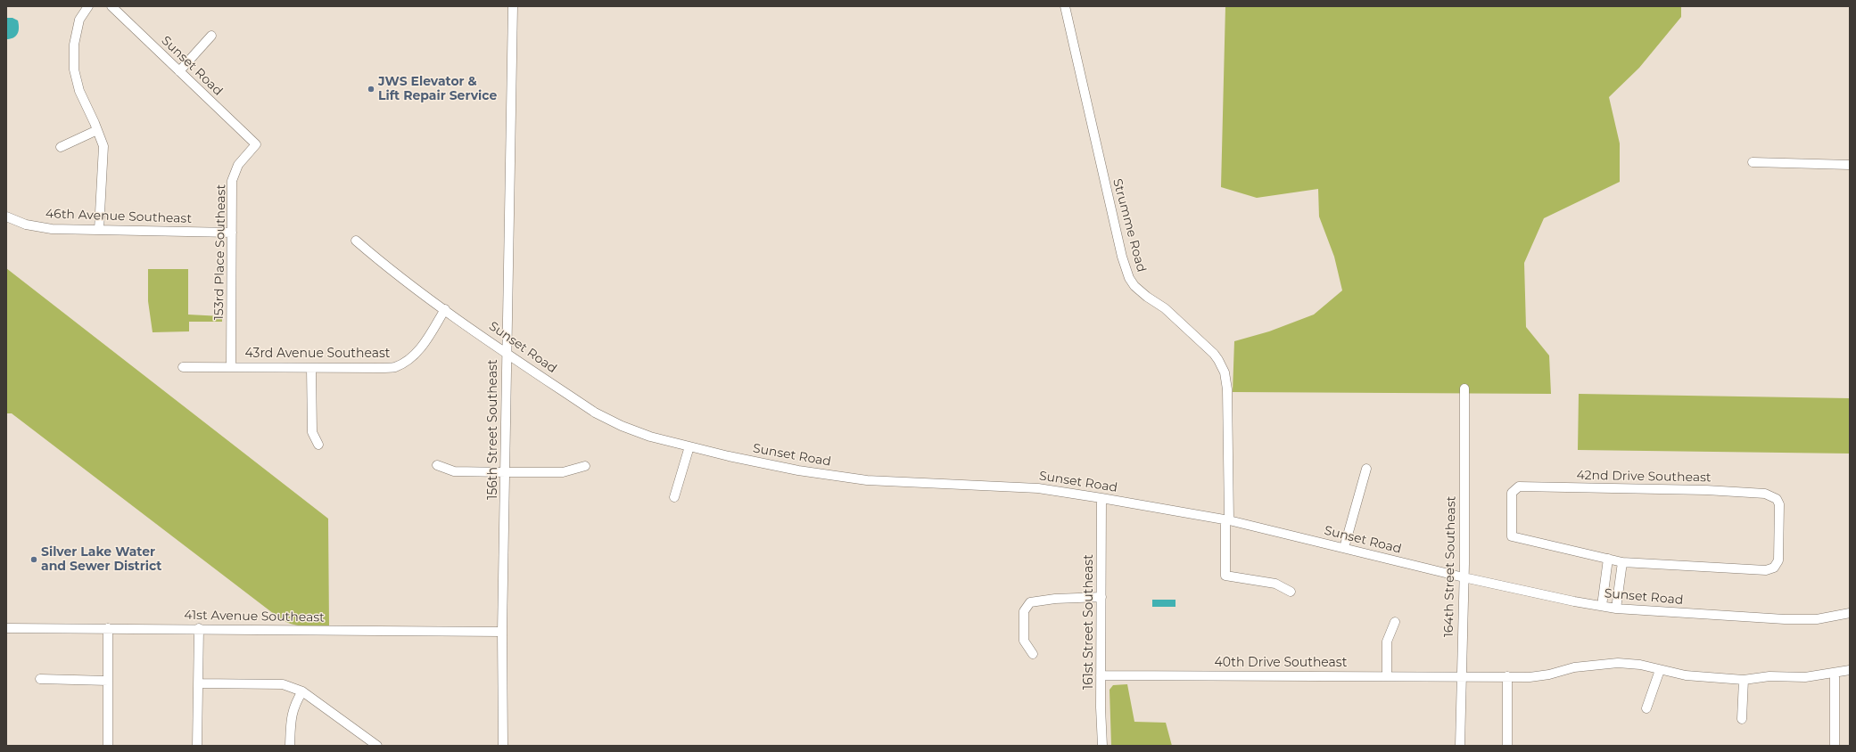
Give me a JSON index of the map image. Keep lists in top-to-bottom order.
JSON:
{
  "streets": {
    "street": [
      "Sunset Road",
      "46th Avenue Southeast",
      "Strumme Road",
      "153rd Place Southeast",
      "43rd Avenue Southeast",
      "156th Street Southeast",
      "42nd Drive Southeast",
      "164th Street Southeast",
      "41st Avenue Southeast",
      "161st Street Southeast",
      "40th Drive Southeast"
    ]
  },
  "crossings": [
    ["Sunset Road", "Strumme Road"],
    ["Sunset Road", "153rd Place Southeast"],
    ["Sunset Road", "43rd Avenue Southeast"],
    ["Sunset Road", "156th Street Southeast"],
    ["Sunset Road", "164th Street Southeast"],
    ["Sunset Road", "161st Street Southeast"],
    ["46th Avenue Southeast", "153rd Place Southeast"],
    ["153rd Place Southeast", "43rd Avenue Southeast"],
    ["156th Street Southeast", "41st Avenue Southeast"],
    ["164th Street Southeast", "40th Drive Southeast"],
    ["161st Street Southeast", "40th Drive Southeast"]
  ],
  "places": ["JWS Elevator & Lift Repair Service", "Silver Lake Water and Sewer District"]
}
